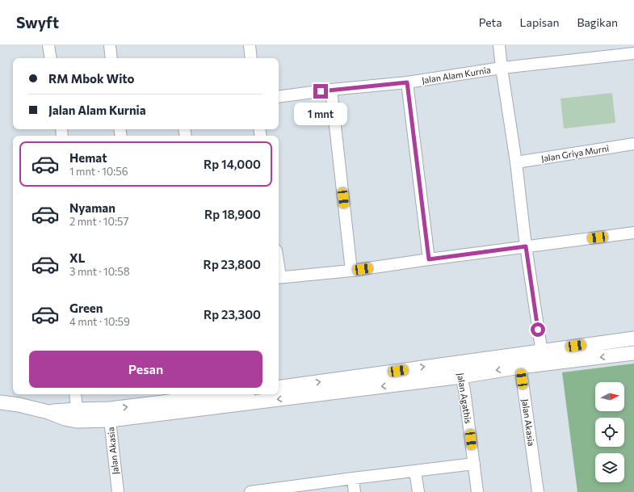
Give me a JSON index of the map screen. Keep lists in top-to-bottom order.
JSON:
{
  "streets": {
    "street": [
      "Jalan Alam Kurnia",
      "Jalan Griya Murni",
      "Jalan Agathis",
      "Jalan Akasia"
    ]
  },
  "north": "right",
  "page": {
    "header": "Swyft",
    "nav": ["Peta", "Lapisan", "Bagikan"],
    "banner": ["RM Mbok Wito", "Jalan Alam Kurnia"],
    "bubble": "1 mnt",
    "list": [
      {
        "name": "Hemat",
        "note": "1 mnt · 10:56",
        "value": "Rp 14,000"
      },
      {
        "name": "Nyaman",
        "note": "2 mnt · 10:57",
        "value": "Rp 18,900"
      },
      {
        "name": "XL",
        "note": "3 mnt · 10:58",
        "value": "Rp 23,800"
      },
      {
        "name": "Green",
        "note": "4 mnt · 10:59",
        "value": "Rp 23,300"
      }
    ],
    "buttons": "Pesan"
  }
}
